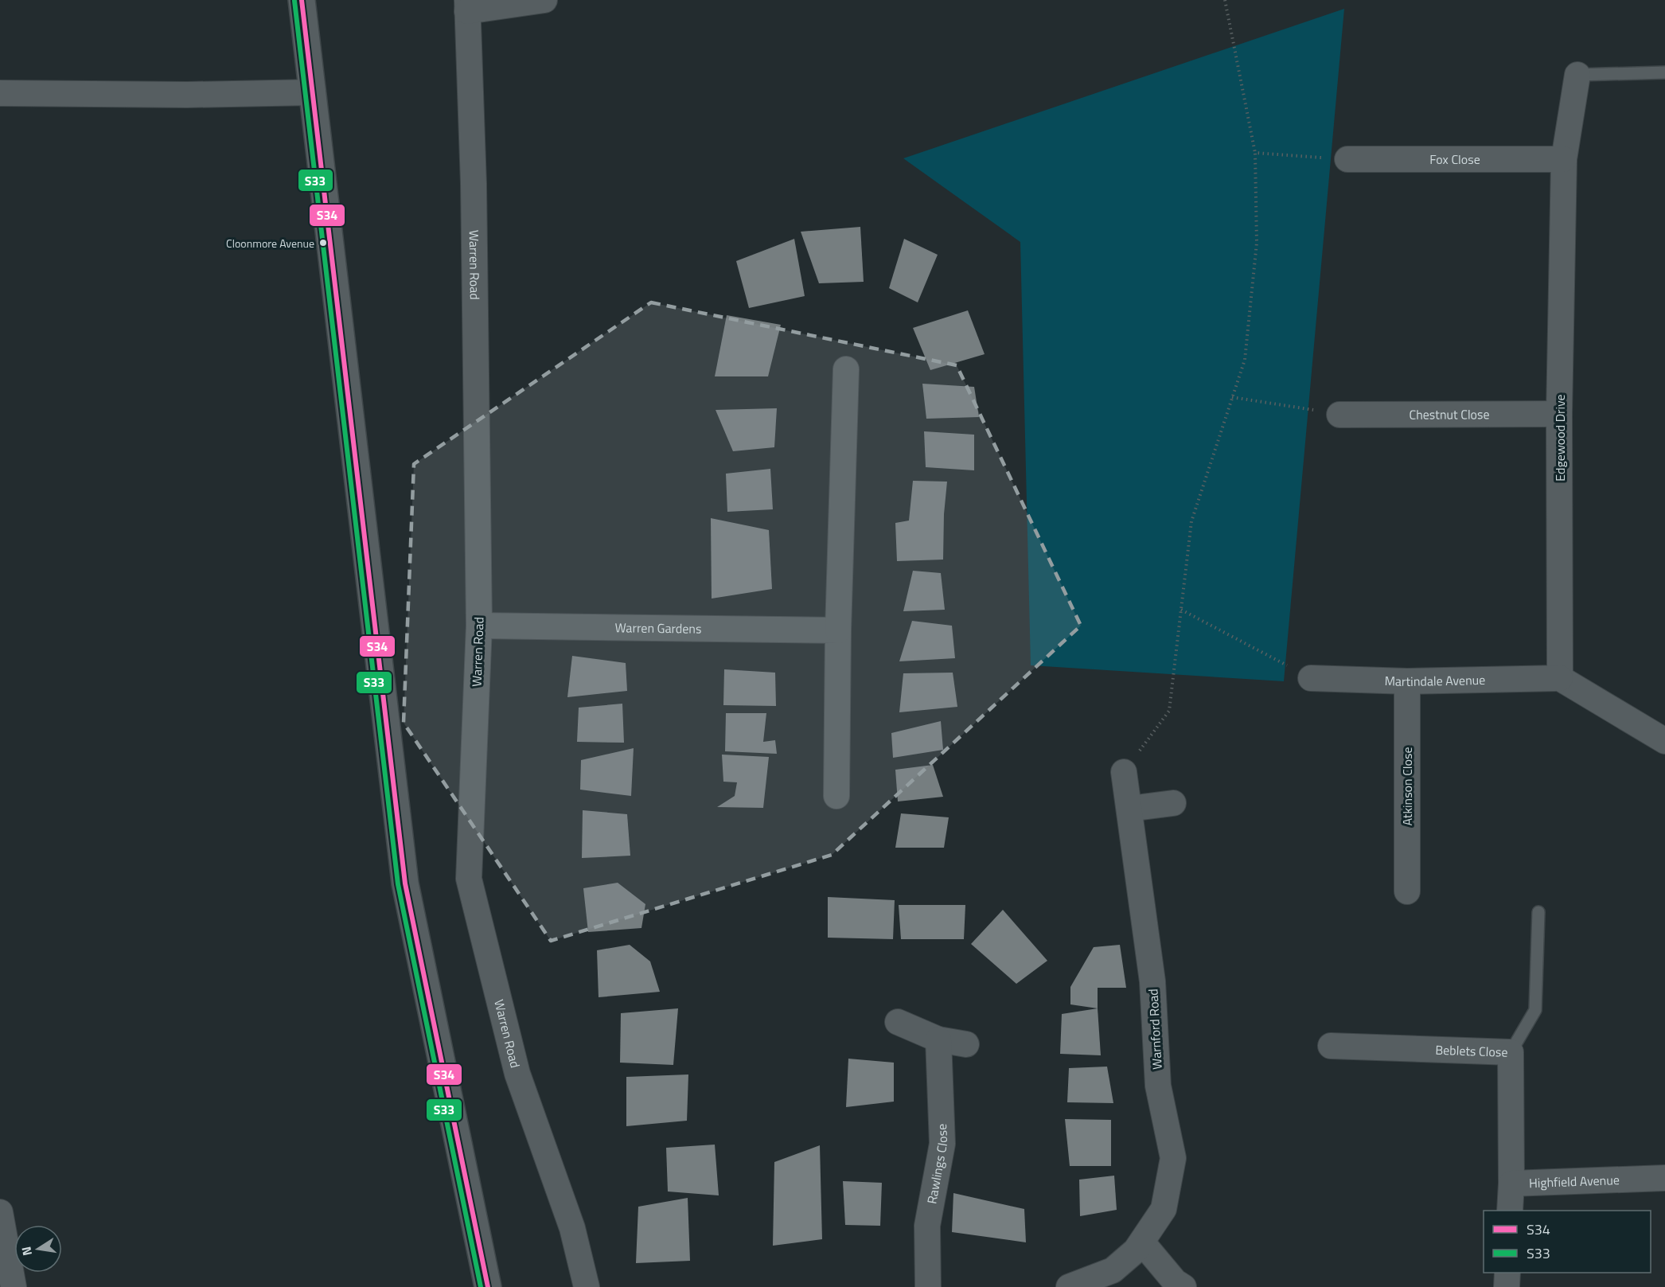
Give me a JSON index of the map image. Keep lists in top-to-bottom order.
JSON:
{
  "streets": {
    "street": [
      "Fox Close",
      "Warren Road",
      "Chestnut Close",
      "Edgewood Drive",
      "Warren Gardens",
      "Martindale Avenue",
      "Atkinson Close",
      "Warnford Road",
      "Beblets Close",
      "Rawlings Close",
      "Highfield Avenue"
    ]
  },
  "crossings": [
    ["Fox Close", "Edgewood Drive"],
    ["Warren Road", "Warren Gardens"],
    ["Chestnut Close", "Edgewood Drive"],
    ["Edgewood Drive", "Martindale Avenue"],
    ["Martindale Avenue", "Atkinson Close"],
    ["Beblets Close", "Highfield Avenue"]
  ],
  "places": ["Cloonmore Avenue"],
  "lines": ["transit line S34", "transit line S33"],
  "legend": ["S34", "S33"],
  "north": "left"
}
